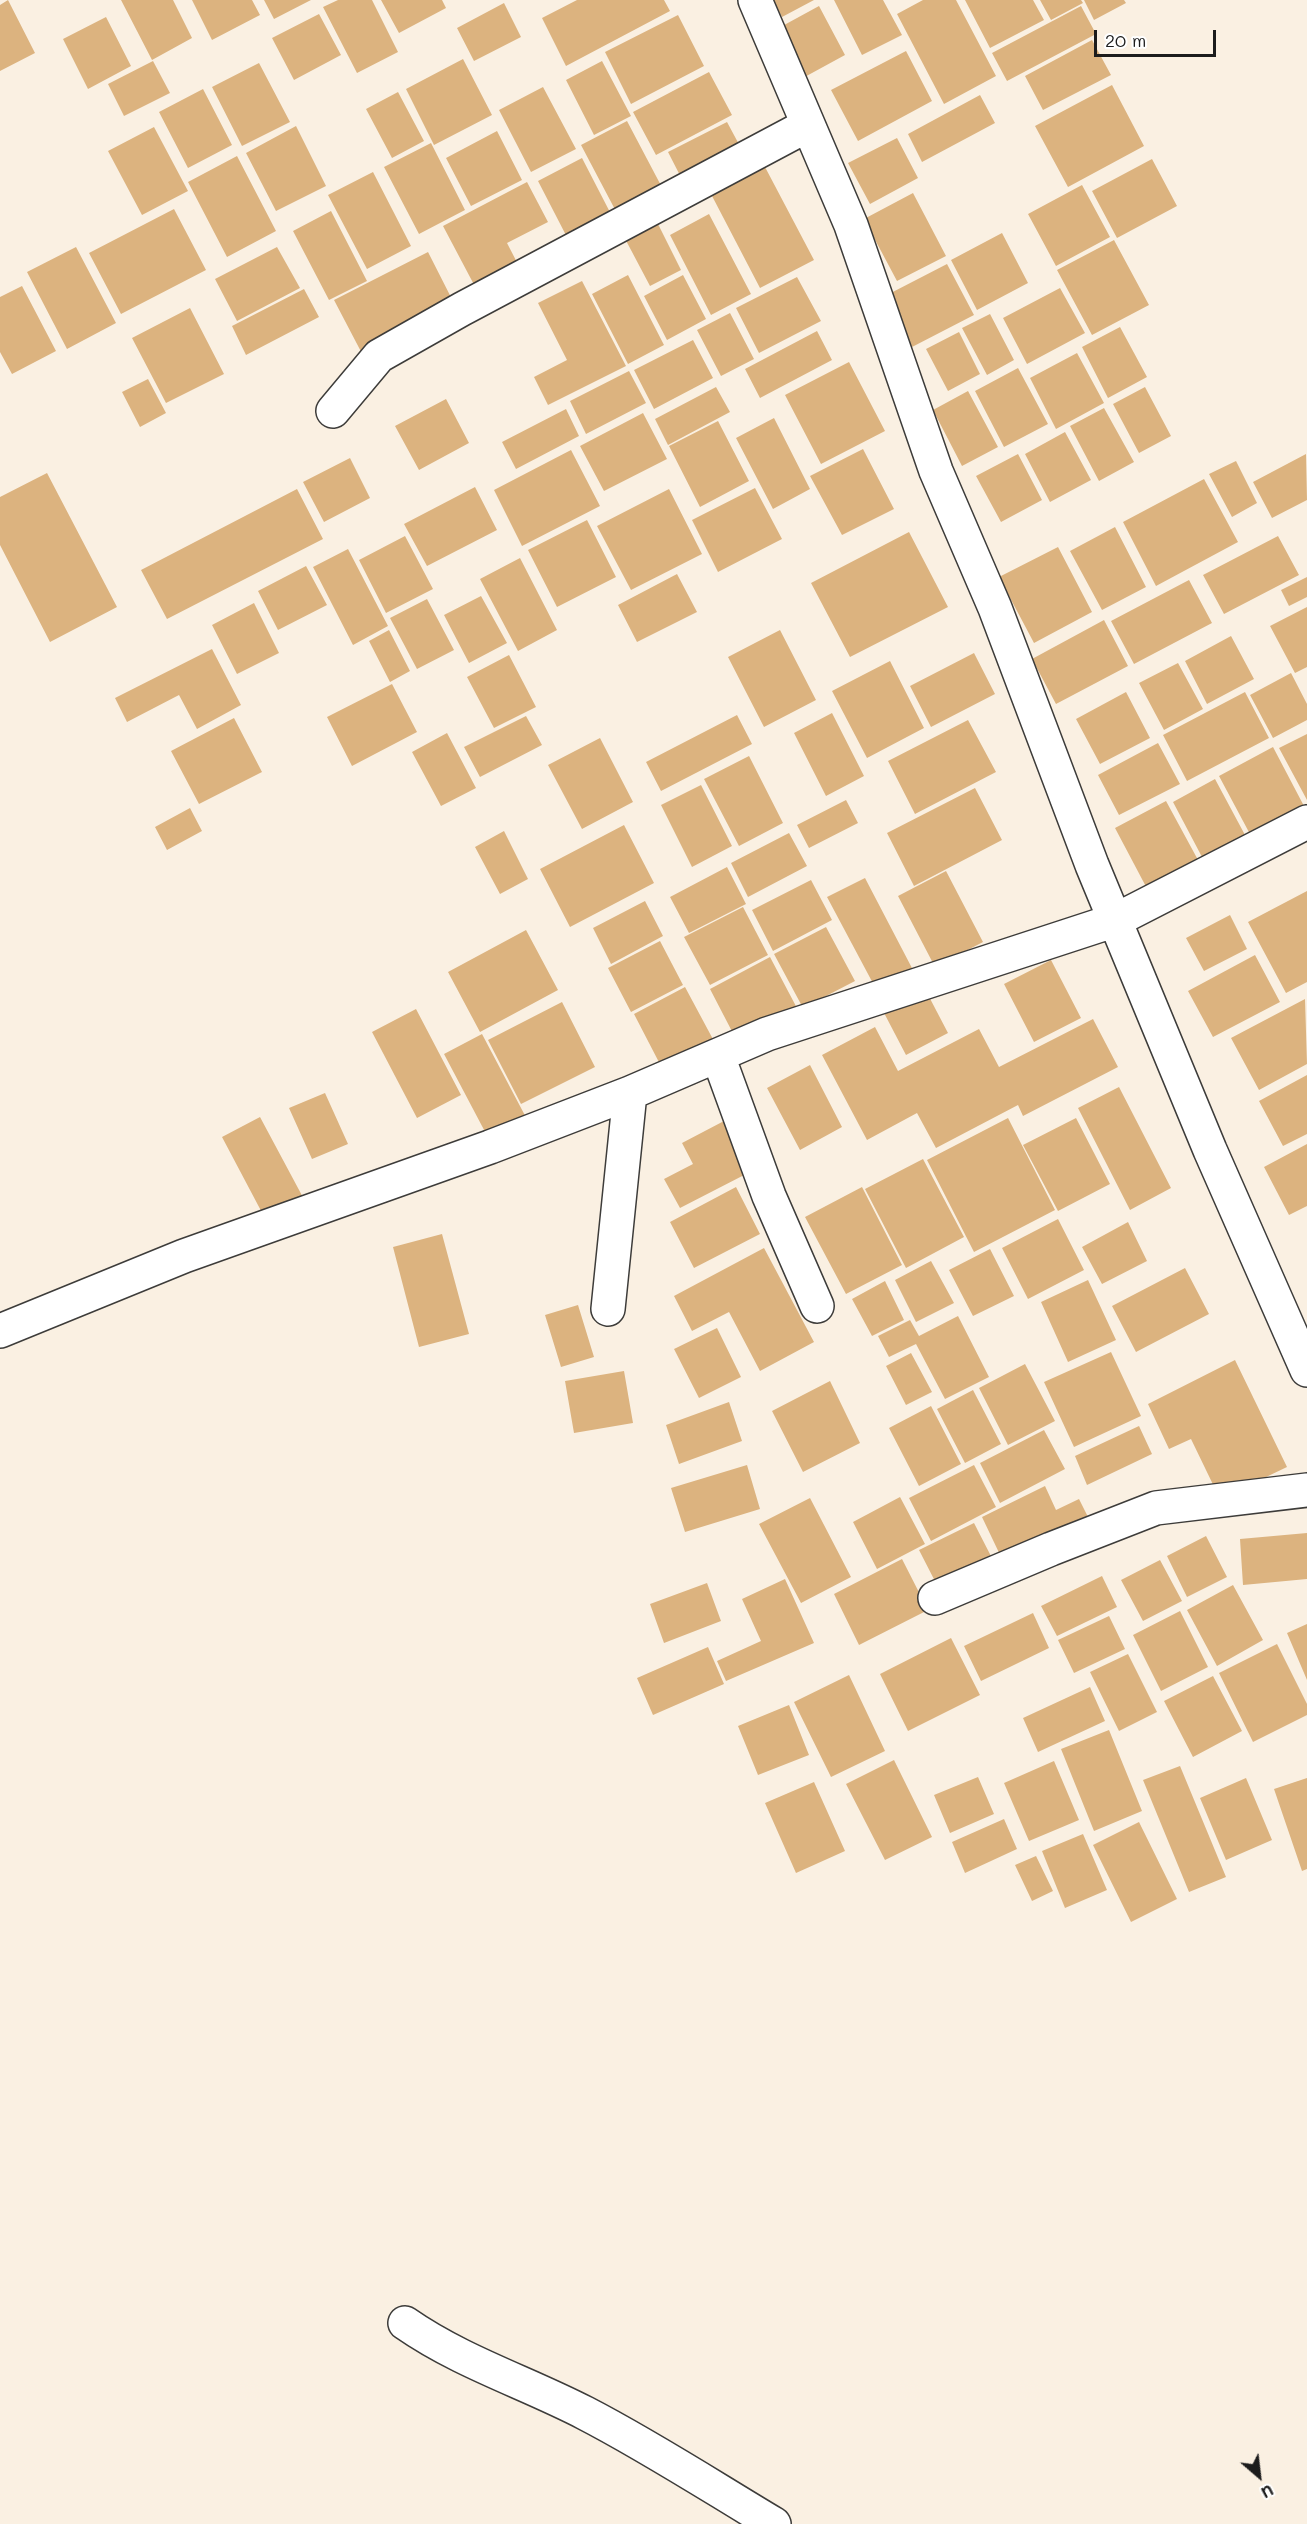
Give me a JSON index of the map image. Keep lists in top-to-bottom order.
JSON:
{
  "scale_bar": "20 m",
  "north": "bottom right"
}
